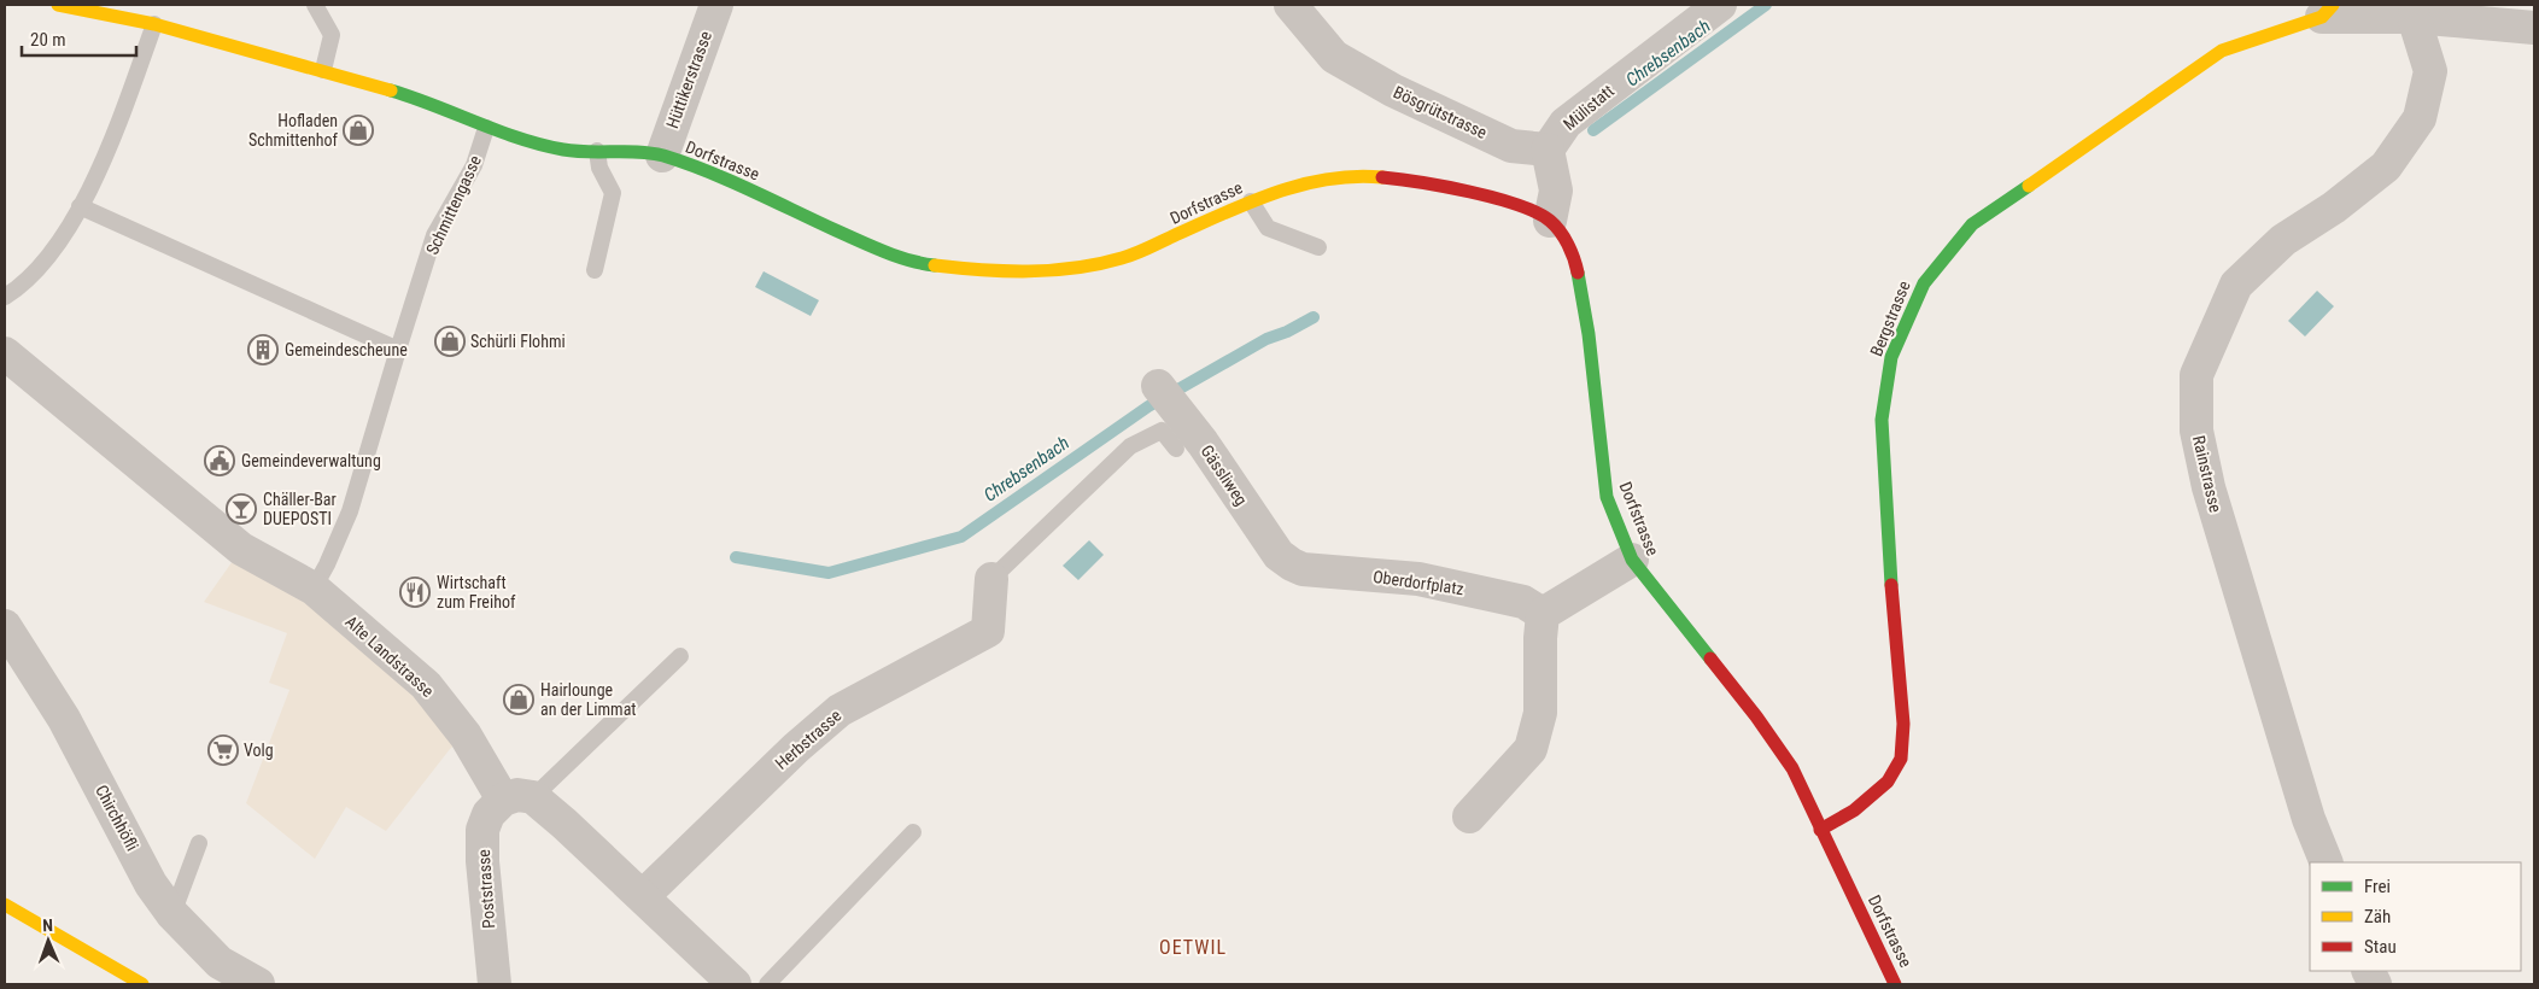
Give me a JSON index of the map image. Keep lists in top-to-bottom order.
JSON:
{
  "streets": {
    "street": [
      "Hüttikerstrasse",
      "Mülistatt",
      "Bösgrütstrasse",
      "Dorfstrasse",
      "Bergstrasse",
      "Rainstrasse",
      "Gässliweg",
      "Oberdorfplatz",
      "Alte Landstrasse",
      "Herbstrasse",
      "Chirchhöfli",
      "Poststrasse"
    ],
    "lane": ["Schmittengasse"]
  },
  "crossings": [
    ["Hüttikerstrasse", "Dorfstrasse"],
    ["Mülistatt", "Bösgrütstrasse"],
    ["Dorfstrasse", "Schmittengasse"],
    ["Dorfstrasse", "Bergstrasse"],
    ["Schmittengasse", "Alte Landstrasse"],
    ["Gässliweg", "Oberdorfplatz"],
    ["Alte Landstrasse", "Herbstrasse"],
    ["Alte Landstrasse", "Poststrasse"]
  ],
  "districts": ["OETWIL"],
  "water": ["Chrebsenbach"],
  "places": {
    "shop": ["Hofladen Schmittenhof", "Schürli Flohmi", "Hairlounge an der Limmat"],
    "building": ["Gemeindescheune"],
    "public building": ["Gemeindeverwaltung"],
    "bar": ["Chäller-Bar DUEPOSTI"],
    "restaurant": ["Wirtschaft zum Freihof"],
    "supermarket": ["Volg"]
  },
  "legend": ["Frei", "Zäh", "Stau"],
  "scale_bar": "20 m",
  "north": "top"
}
